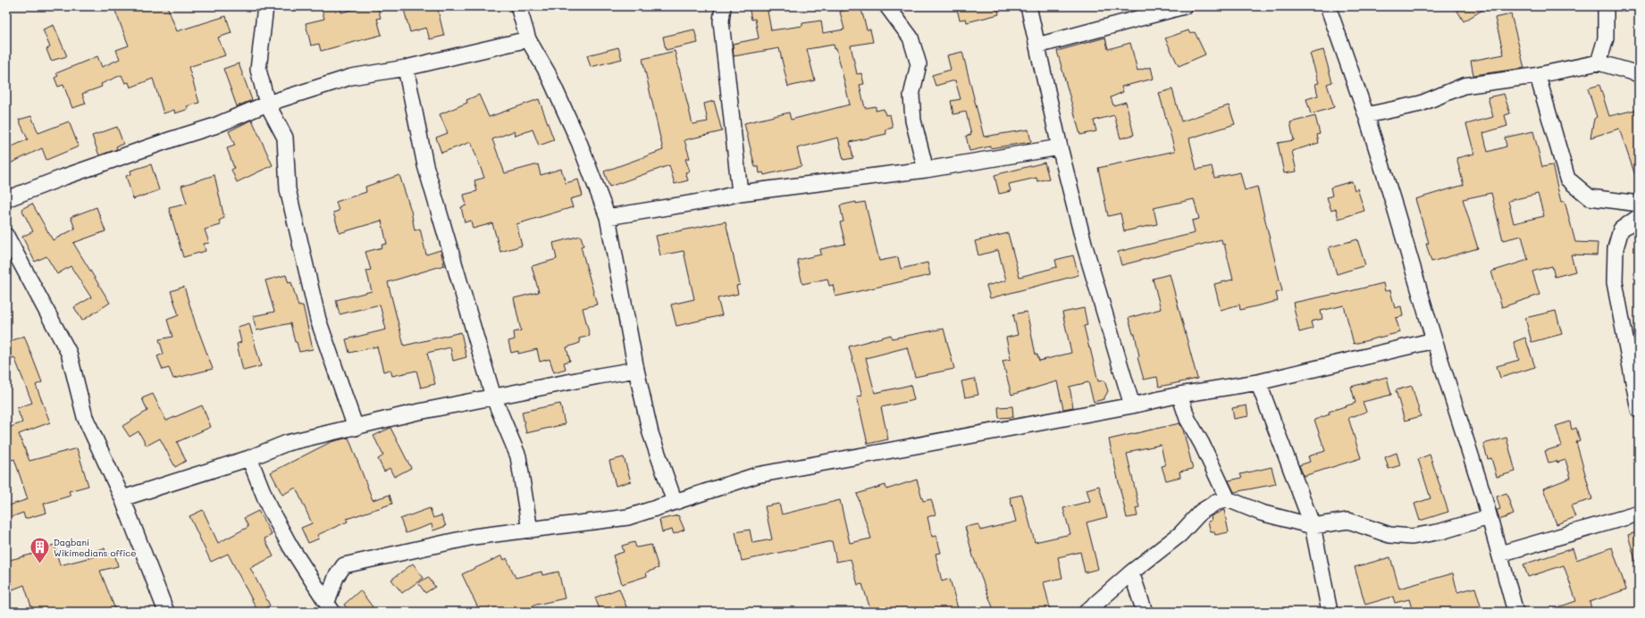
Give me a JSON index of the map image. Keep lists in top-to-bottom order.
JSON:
{
  "places": {
    "building": ["Dagbani Wikimedians office"]
  }
}
